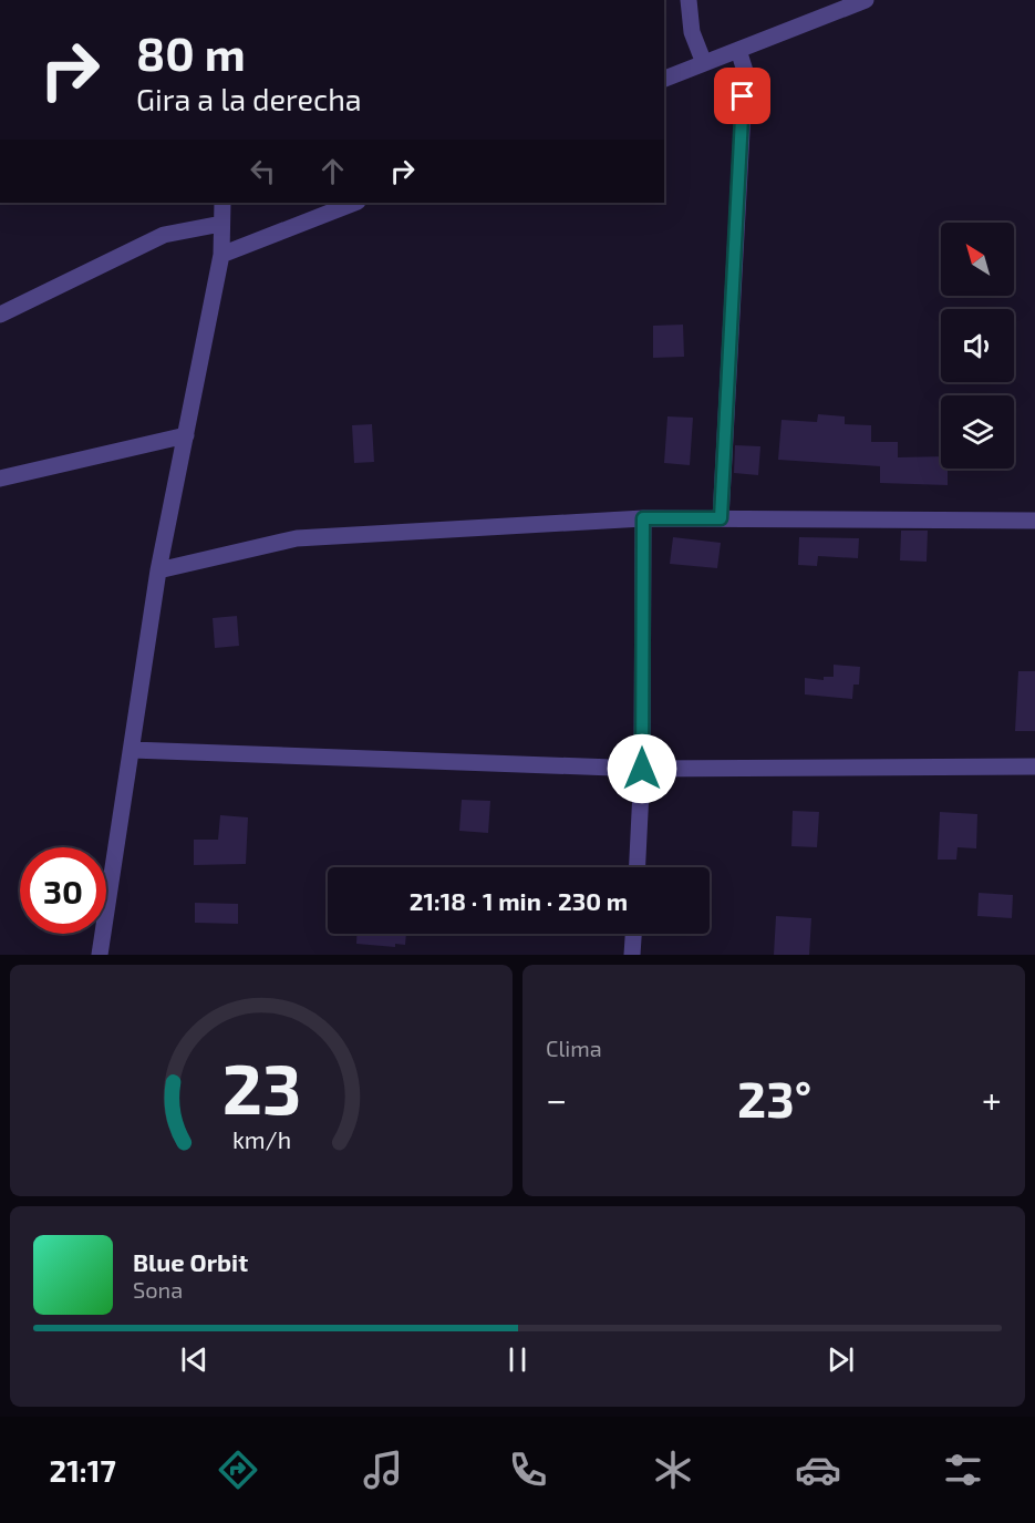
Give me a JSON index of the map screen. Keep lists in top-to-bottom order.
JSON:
{
  "north": "top left",
  "page": {
    "turn": ["80 m", "Gira a la derecha"],
    "limit": "30",
    "trip": "21:18 · 1 min · 230 m",
    "tile": "Clima",
    "heat": ["−", "23°", "+"],
    "song": ["Blue Orbit", "Sona"],
    "tabs": "21:17",
    "gauge": ["23", "km/h"]
  }
}
